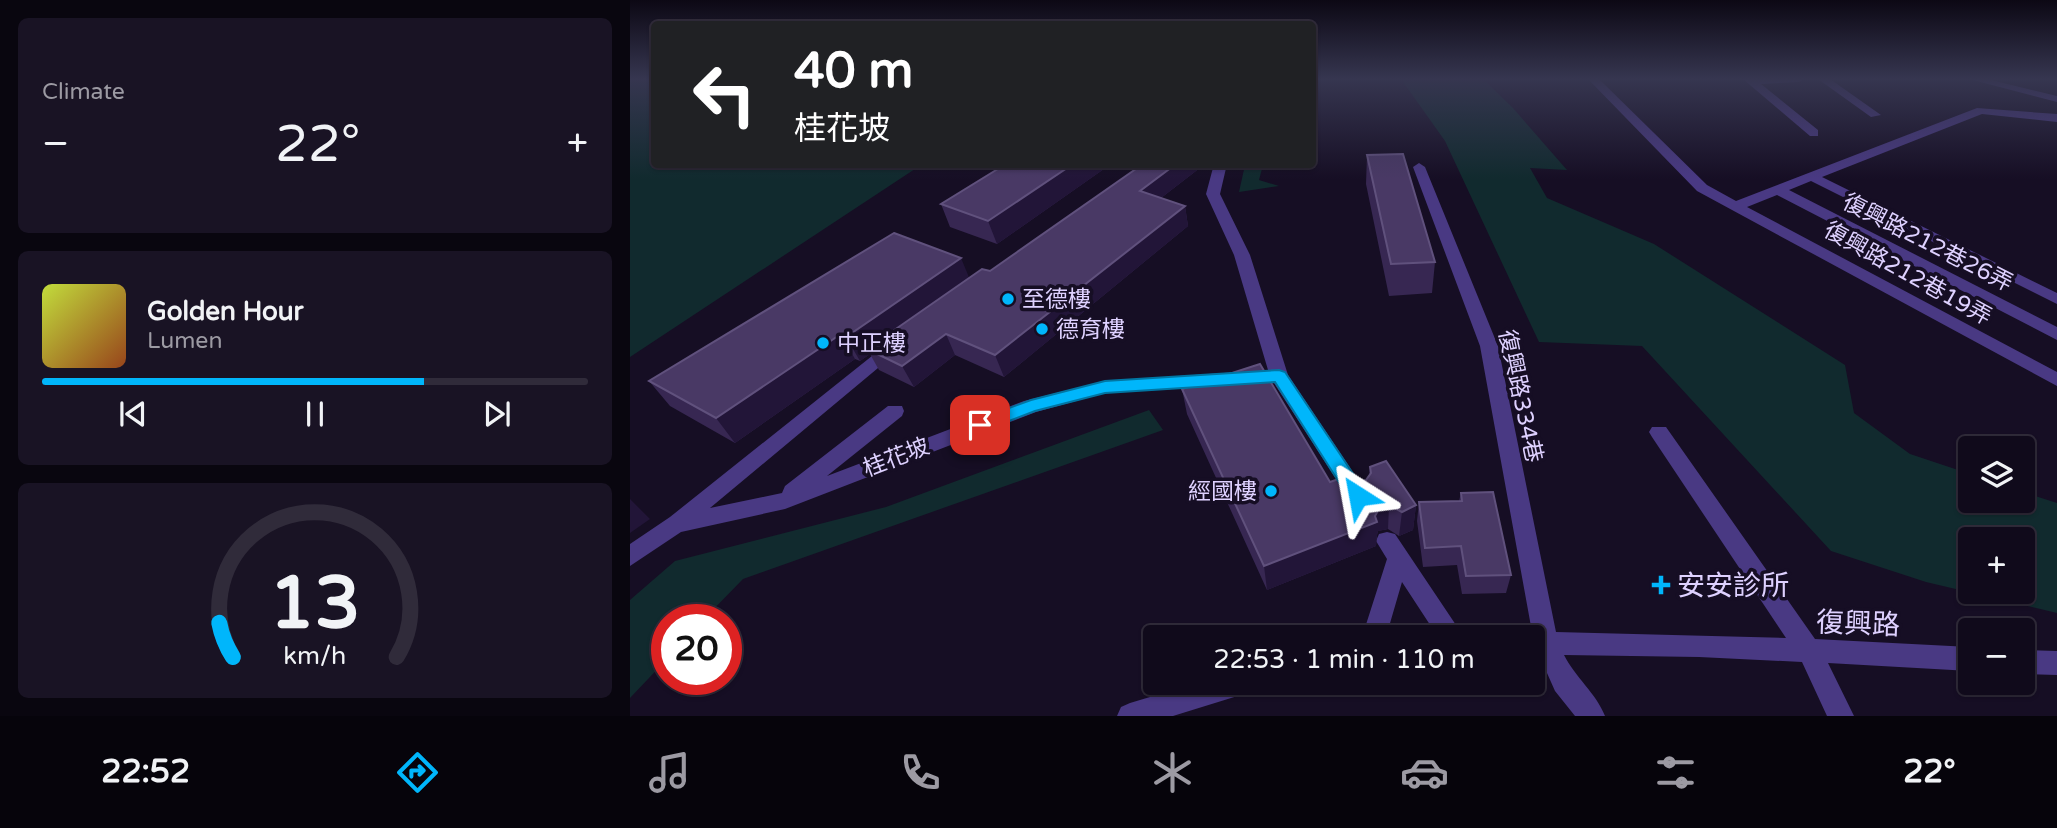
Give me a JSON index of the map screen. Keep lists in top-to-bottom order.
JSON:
{
  "streets": {
    "street": [
      "復興路212巷26弄",
      "復興路212巷19弄",
      "復興路334巷",
      "桂花坡",
      "復興路"
    ]
  },
  "places": {
    "other": [
      "至德樓",
      "德育樓",
      "中正樓",
      "經國樓"
    ],
    "health": ["安安診所"]
  },
  "page": {
    "tile": "Climate",
    "turn": ["40 m", "桂花坡"],
    "heat": ["−", "22°", "+"],
    "song": ["Golden Hour", "Lumen"],
    "map_buttons": ["+", "−"],
    "limit": "20",
    "trip": "22:53 · 1 min · 110 m",
    "tabs": ["22:52", "22°"],
    "gauge": ["13", "km/h"]
  }
}
